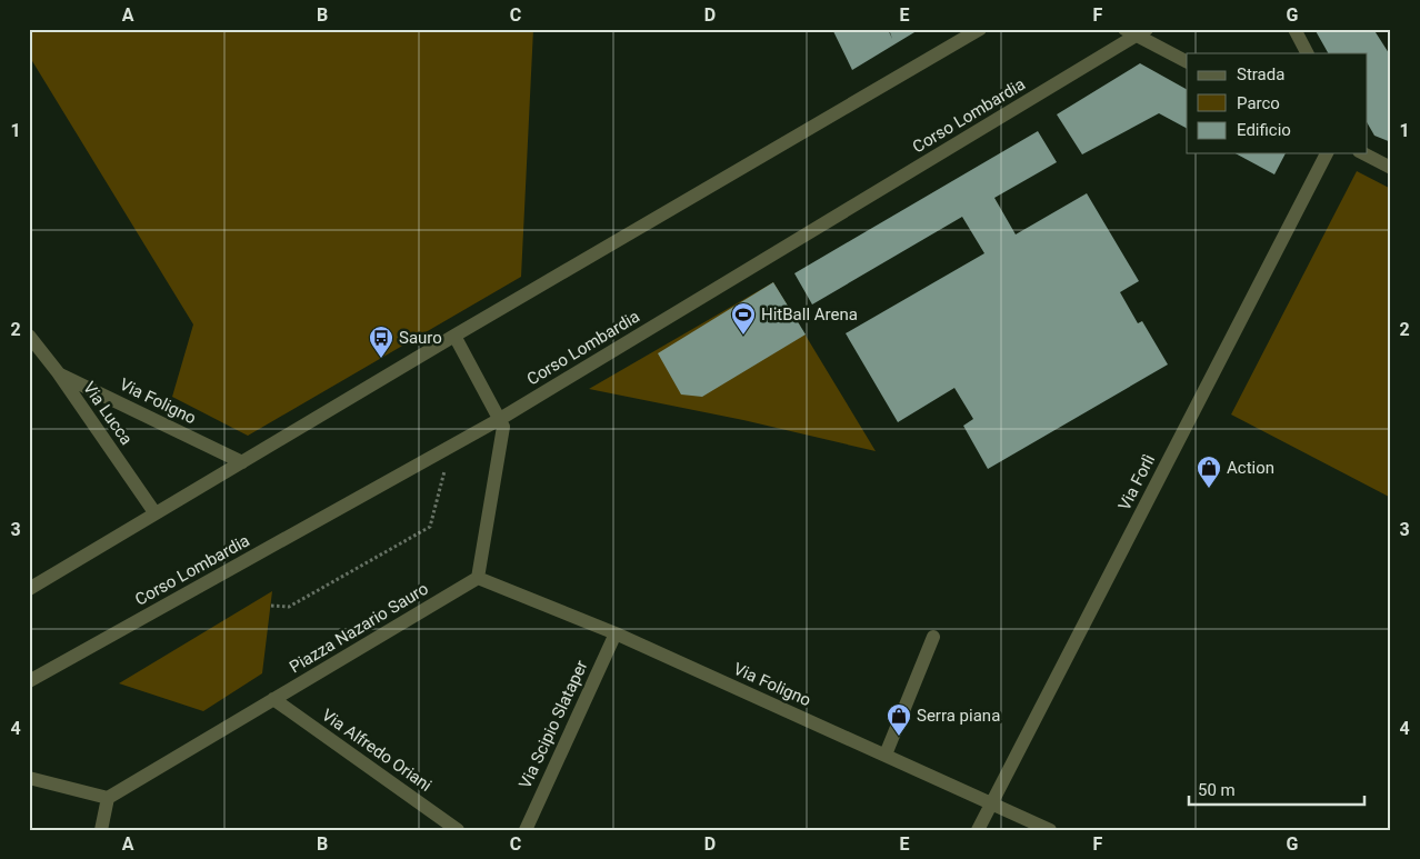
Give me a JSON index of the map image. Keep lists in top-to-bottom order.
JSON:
{
  "streets": {
    "street": [
      "Corso Lombardia",
      "Via Foligno",
      "Via Lucca",
      "Via Forlì",
      "Piazza Nazario Sauro",
      "Via Scipio Slataper",
      "Via Alfredo Oriani"
    ]
  },
  "crossings": [
    ["Via Foligno", "Via Lucca"],
    ["Via Foligno", "Via Forlì"],
    ["Via Foligno", "Piazza Nazario Sauro"],
    ["Via Foligno", "Via Scipio Slataper"],
    ["Piazza Nazario Sauro", "Via Alfredo Oriani"]
  ],
  "places": {
    "sports": ["HitBall Arena"],
    "bus stop": ["Sauro"],
    "shop": ["Action", "Serra piana"]
  },
  "legend": ["Strada", "Parco", "Edificio"],
  "scale_bar": "50 m",
  "grid": {
    "columns": [
      "A",
      "B",
      "C",
      "D",
      "E",
      "F",
      "G"
    ],
    "rows": [
      "1",
      "2",
      "3",
      "4"
    ]
  }
}
